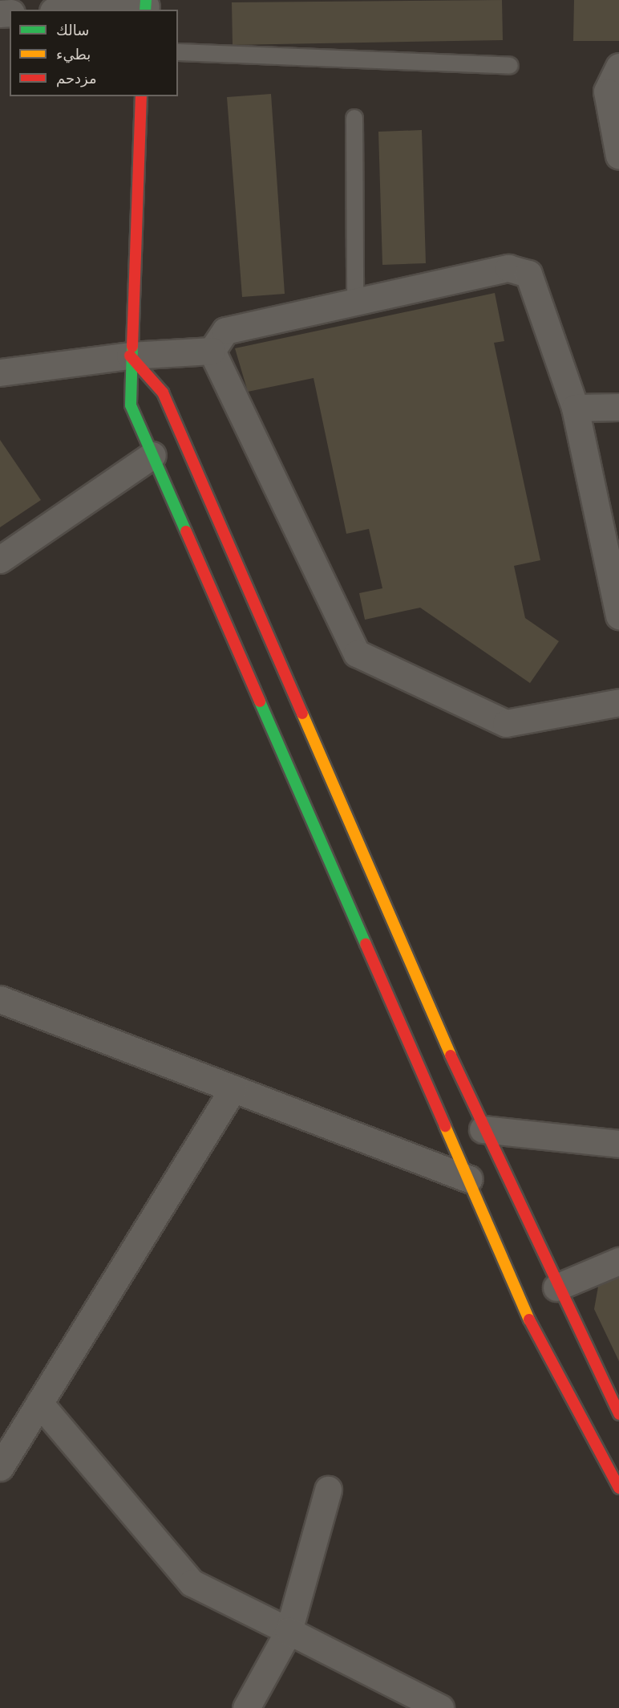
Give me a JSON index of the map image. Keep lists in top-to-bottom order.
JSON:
{
  "legend": ["سالك", "بطيء", "مزدحم"]
}
